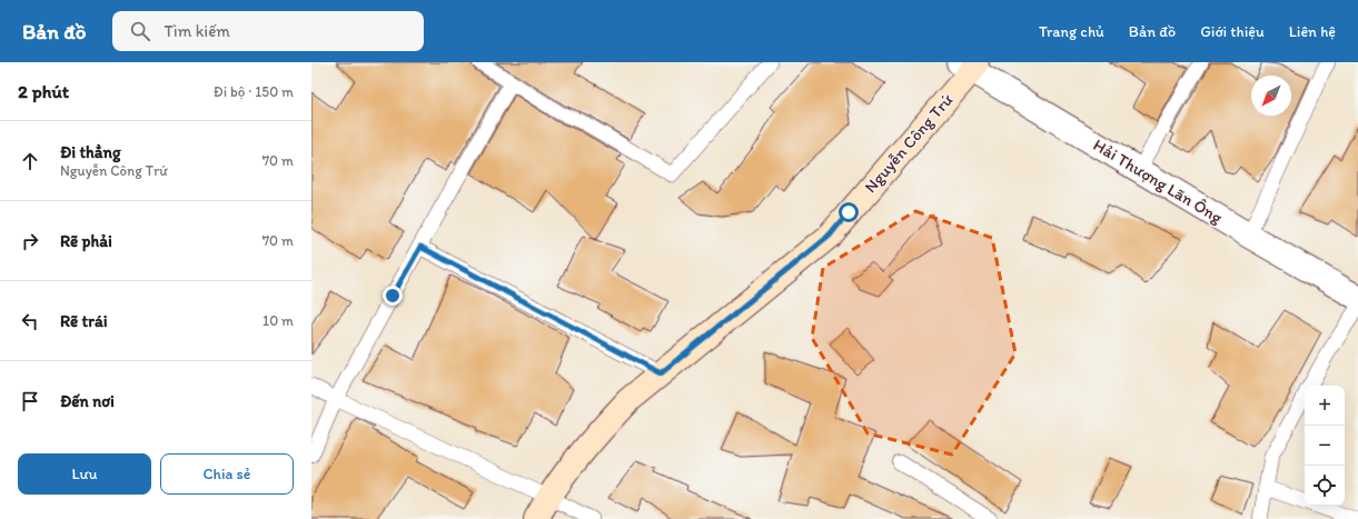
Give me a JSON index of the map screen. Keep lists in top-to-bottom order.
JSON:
{
  "streets": {
    "main road": ["Nguyễn Công Trứ"],
    "street": ["Hải Thượng Lãn Ông"]
  },
  "crossings": [
    ["Nguyễn Công Trứ", "Hải Thượng Lãn Ông"]
  ],
  "north": "bottom left",
  "page": {
    "header": "Bản đồ",
    "search": "Tìm kiếm",
    "nav": [
      "Trang chủ",
      "Bản đồ",
      "Giới thiệu",
      "Liên hệ"
    ],
    "heading": ["2 phút", "Đi bộ · 150 m"],
    "list": [
      ["Đi thẳng", "Nguyễn Công Trứ", "70 m"],
      ["Rẽ phải", "70 m"],
      ["Rẽ trái", "10 m"],
      "Đến nơi"
    ],
    "map_buttons": ["+", "−"],
    "buttons": ["Lưu", "Chia sẻ"]
  }
}
